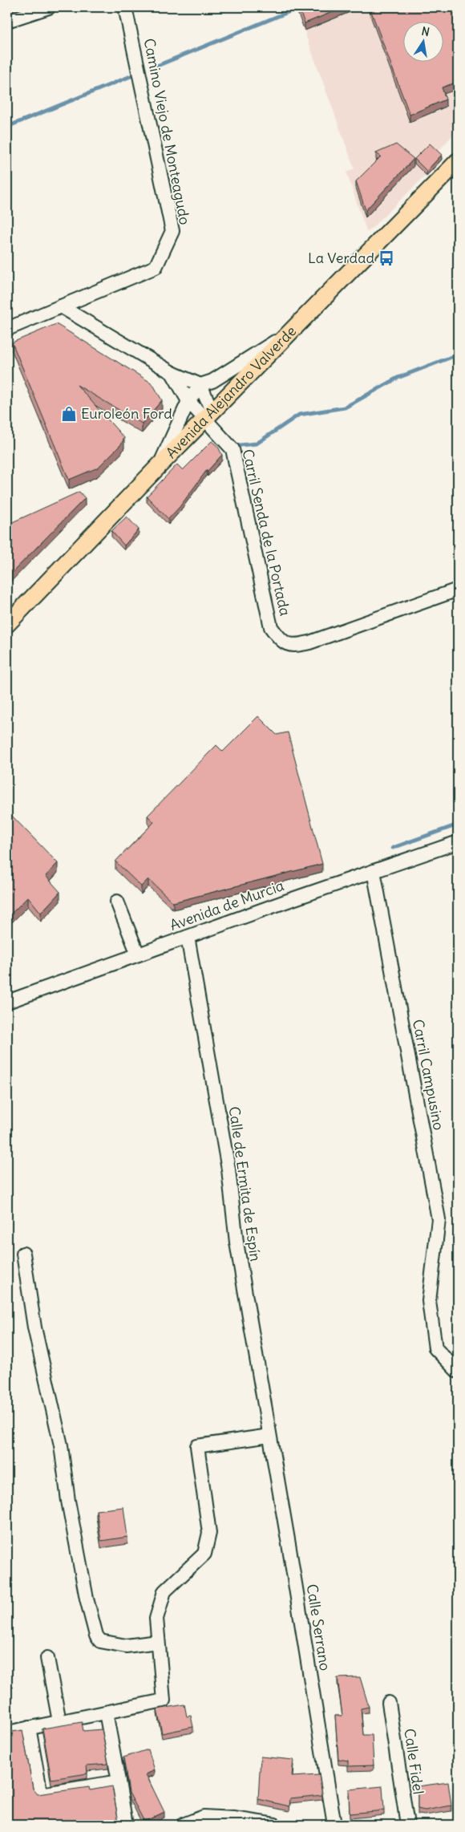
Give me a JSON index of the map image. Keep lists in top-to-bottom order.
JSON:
{
  "streets": {
    "main road": ["Avenida Alejandro Valverde"],
    "street": [
      "Camino Viejo de Monteagudo",
      "Carril Senda de la Portada",
      "Avenida de Murcia",
      "Carril Campusino",
      "Calle de Ermita de Espín",
      "Calle Serrano",
      "Calle Fidel"
    ]
  },
  "crossings": [
    ["Avenida Alejandro Valverde", "Carril Senda de la Portada"],
    ["Avenida de Murcia", "Carril Campusino"],
    ["Avenida de Murcia", "Calle de Ermita de Espín"],
    ["Calle de Ermita de Espín", "Calle Serrano"]
  ],
  "places": {
    "bus stop": ["La Verdad"],
    "shop": ["Euroleón Ford"]
  },
  "north": "top"
}
